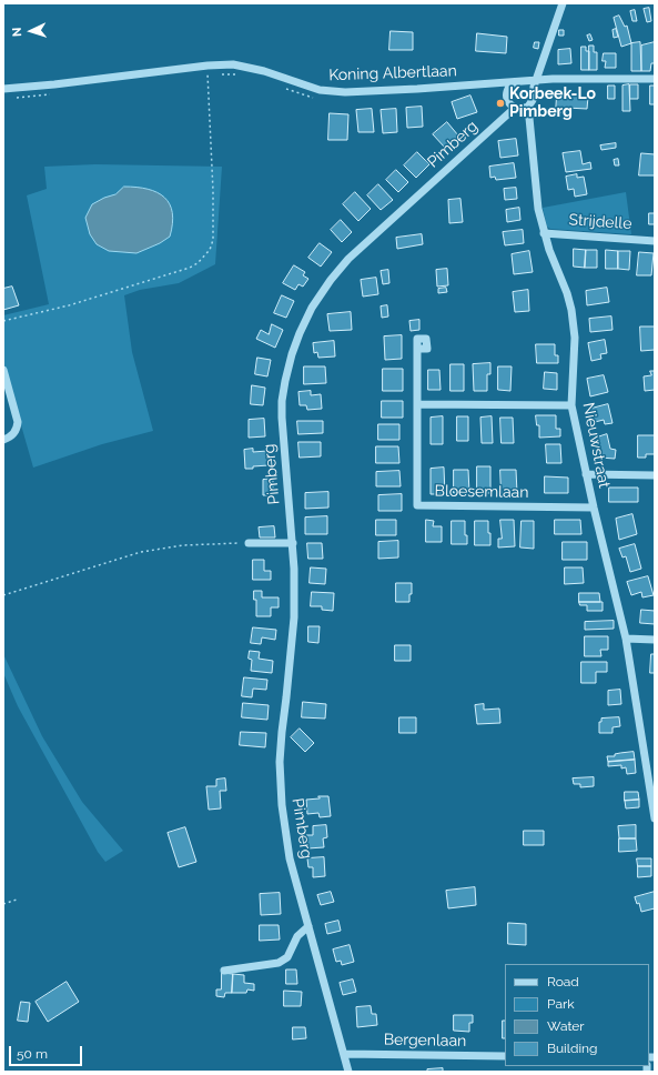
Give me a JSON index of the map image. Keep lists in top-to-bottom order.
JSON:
{
  "streets": {
    "street": [
      "Koning Albertlaan",
      "Pimberg",
      "Strijdelle",
      "Nieuwstraat",
      "Bloesemlaan",
      "Bergenlaan"
    ]
  },
  "crossings": [
    ["Koning Albertlaan", "Nieuwstraat"],
    ["Pimberg", "Bergenlaan"],
    ["Strijdelle", "Nieuwstraat"],
    ["Nieuwstraat", "Bloesemlaan"]
  ],
  "places": ["Korbeek-Lo Pimberg"],
  "legend": [
    "Road",
    "Park",
    "Water",
    "Building"
  ],
  "scale_bar": "50 m",
  "north": "left"
}
